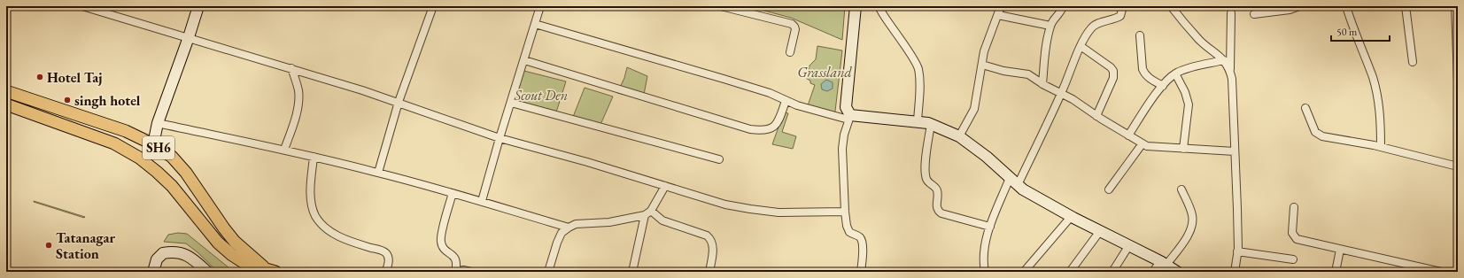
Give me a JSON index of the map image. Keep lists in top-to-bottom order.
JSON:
{
  "streets": {
    "main road": ["SH6"]
  },
  "parks": ["Grassland", "Scout Den"],
  "places": ["Hotel Taj", "singh hotel", "Tatanagar Station"],
  "scale_bar": "50 m"
}
